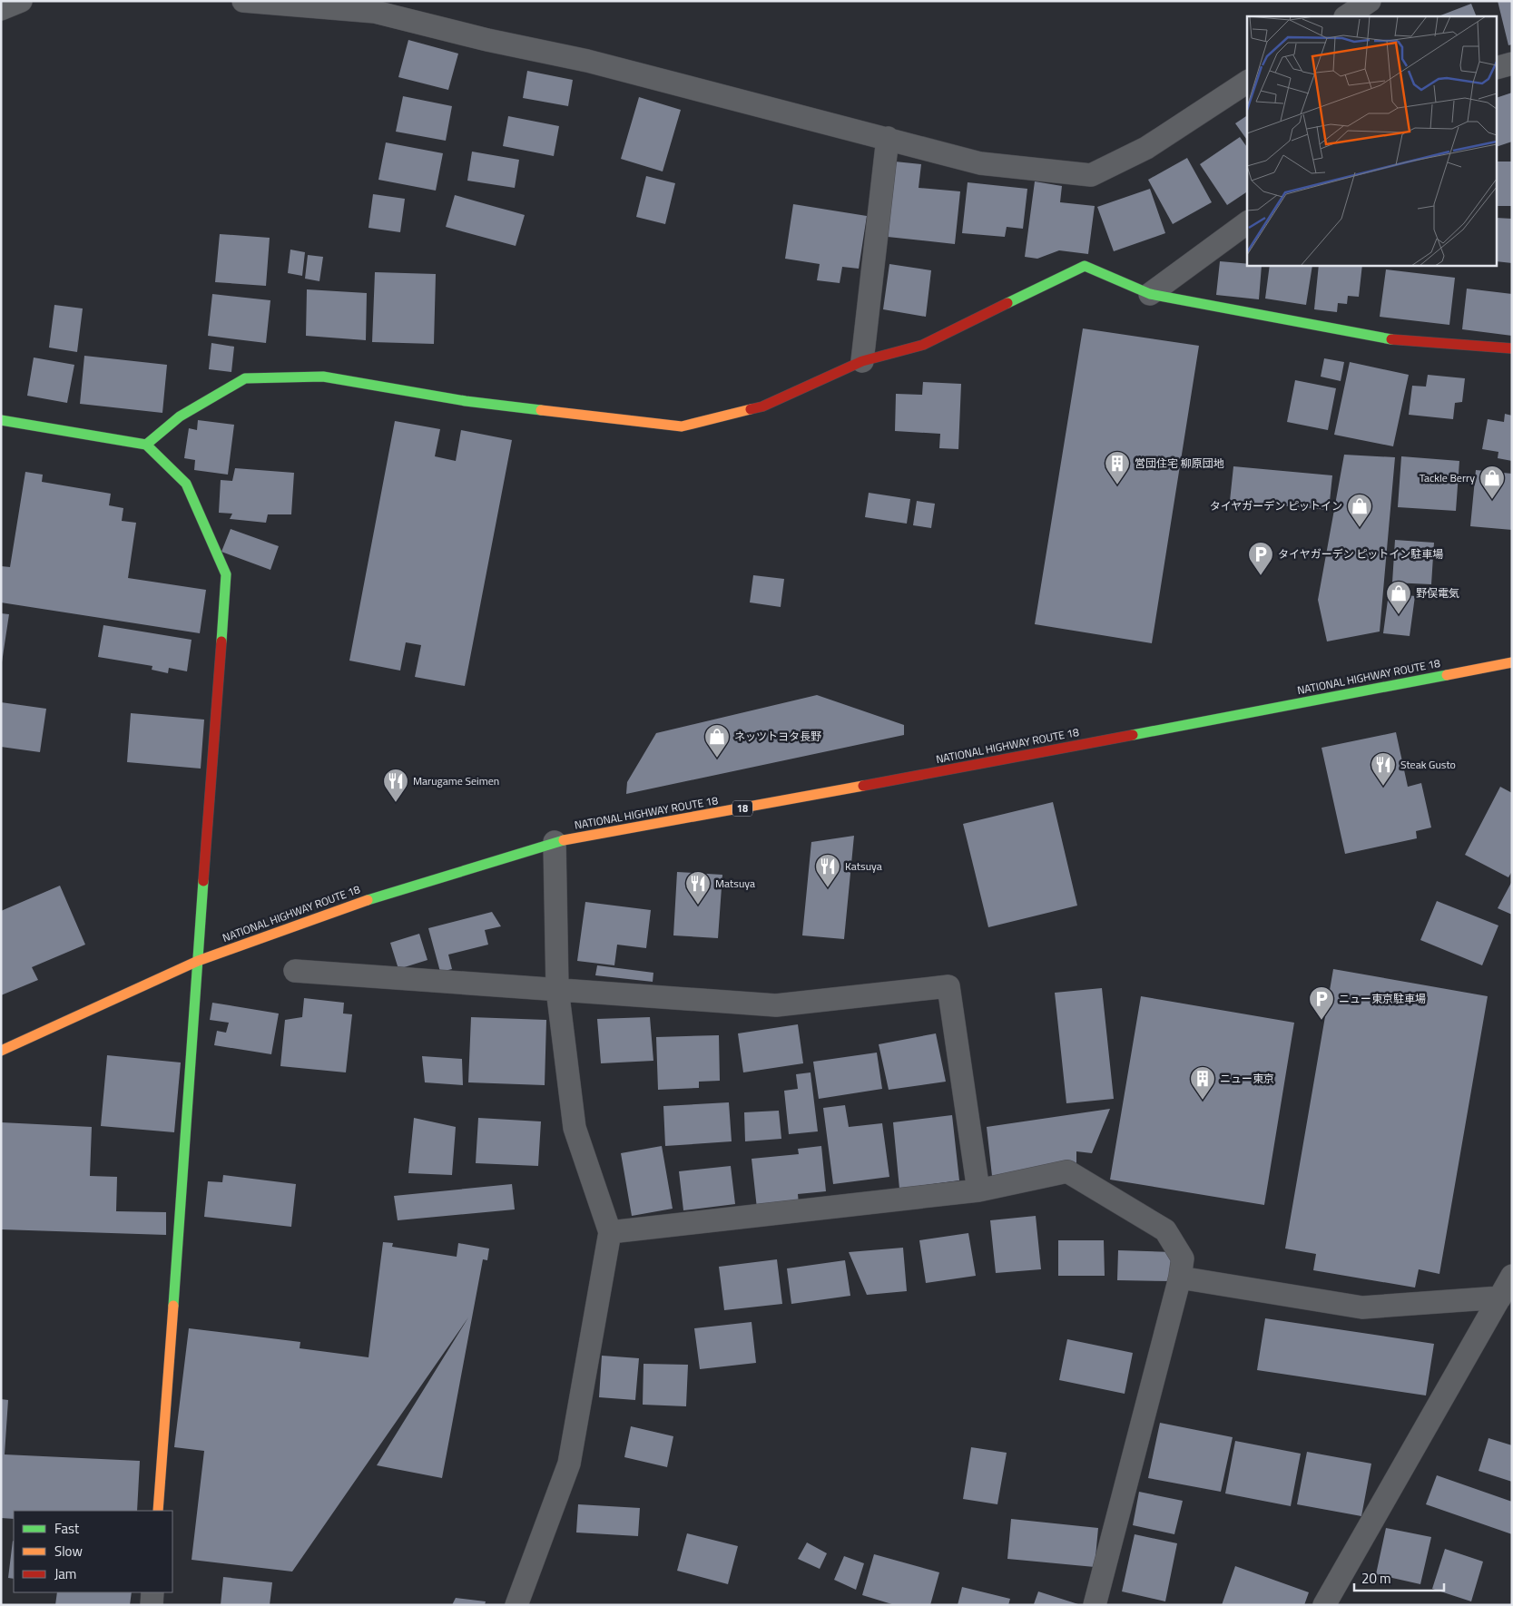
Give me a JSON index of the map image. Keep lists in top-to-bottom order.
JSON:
{
  "streets": {
    "main road": ["NATIONAL HIGHWAY ROUTE 18", "18"]
  },
  "places": {
    "building": ["営団住宅 柳原団地", "ニュー東京"],
    "shop": [
      "Tackle Berry",
      "タイヤガーデン ピットイン",
      "野俣電気",
      "ネッツトヨタ長野"
    ],
    "parking": ["タイヤガーデン ピットイン駐車場", "ニュー東京駐車場"],
    "restaurant": [
      "Steak Gusto",
      "Marugame Seimen",
      "Katsuya",
      "Matsuya"
    ]
  },
  "legend": ["Fast", "Slow", "Jam"],
  "scale_bar": "20 m"
}
